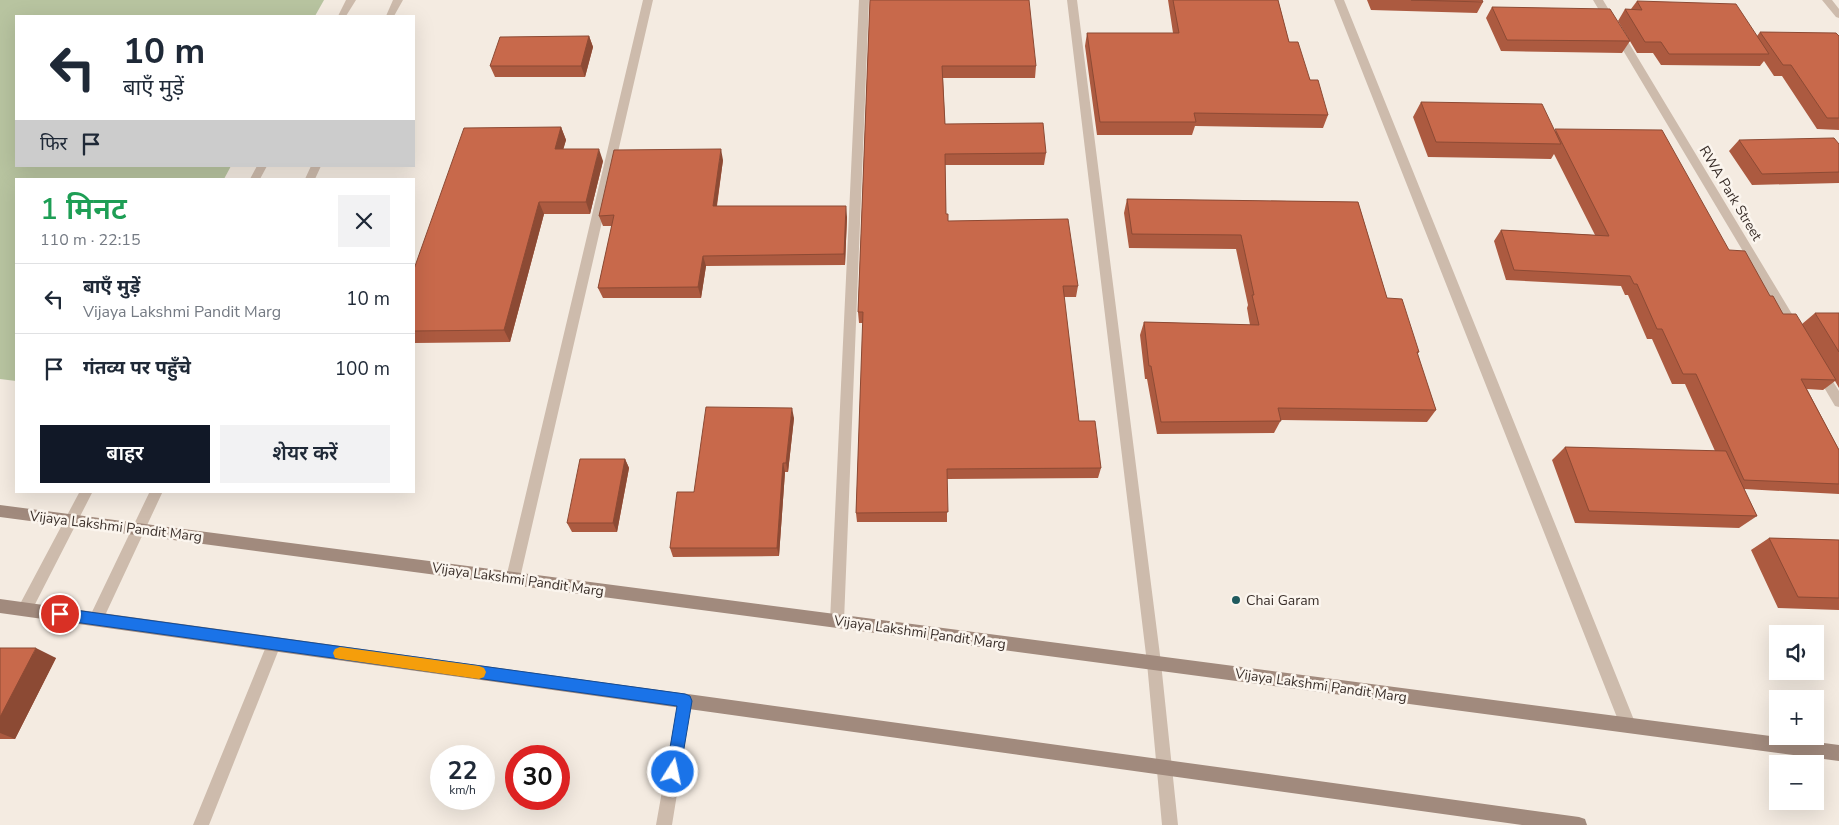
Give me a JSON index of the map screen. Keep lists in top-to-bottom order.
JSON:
{
  "streets": {
    "street": ["RWA Park Street", "Vijaya Lakshmi Pandit Marg"]
  },
  "places": ["Chai Garam"],
  "page": {
    "turn": ["10 m", "बाएँ मुड़ें"],
    "then": "फिर",
    "heading": ["1 मिनट", "110 m · 22:15"],
    "list": [
      {
        "name": "बाएँ मुड़ें",
        "note": "Vijaya Lakshmi Pandit Marg",
        "value": "10 m"
      },
      {
        "name": "गंतव्य पर पहुँचे",
        "value": "100 m"
      }
    ],
    "buttons": ["बाहर", "शेयर करें"],
    "map_buttons": ["+", "−"],
    "speed": "22 km/h",
    "limit": "30"
  }
}
